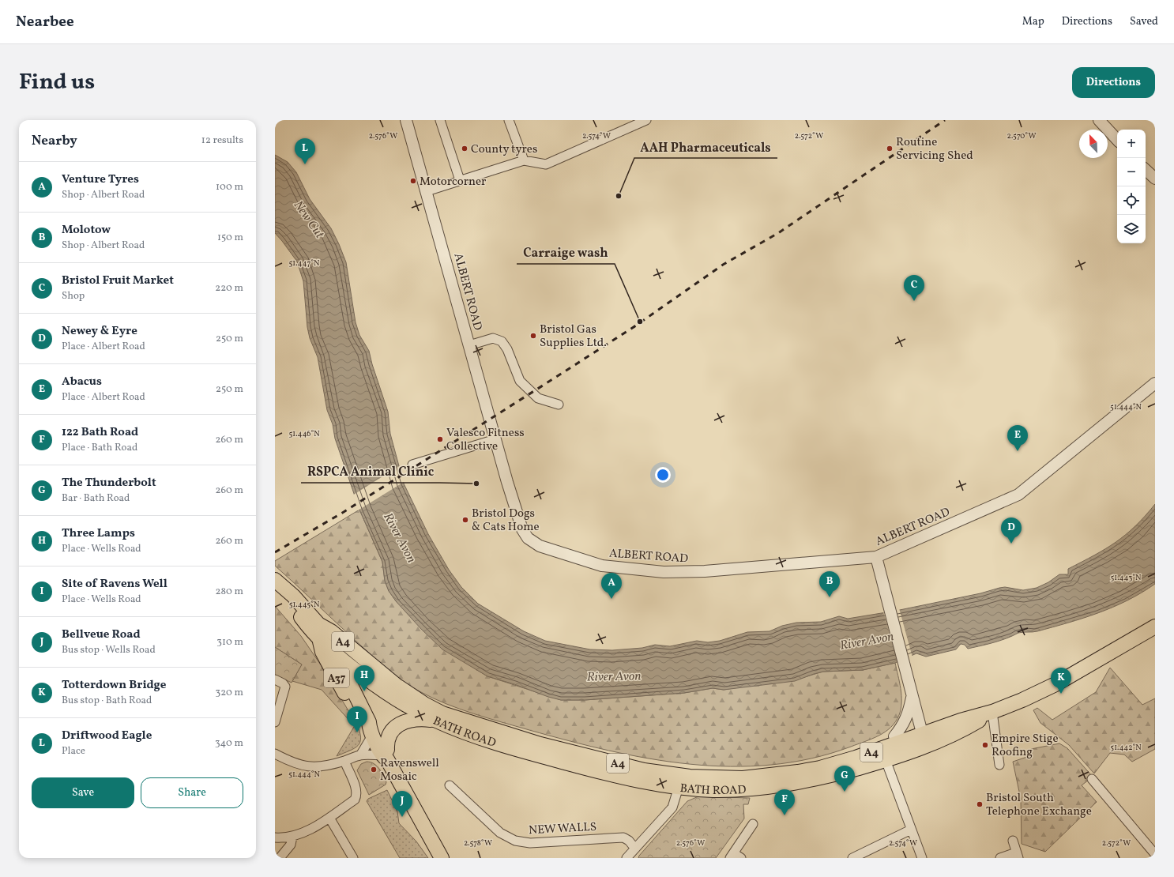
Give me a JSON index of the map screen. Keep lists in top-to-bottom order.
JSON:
{
  "streets": {
    "highway": ["A4", "A37", "BATH ROAD"],
    "street": ["ALBERT ROAD", "NEW WALLS"]
  },
  "crossings": [
    ["A37", "BATH ROAD"]
  ],
  "water": ["New Cut", "River Avon"],
  "places": [
    "County tyres",
    "Routine Servicing Shed",
    "Motorcorner",
    "AAH Pharmaceuticals",
    "Carraige wash",
    "Bristol Gas Supplies Ltd.",
    "Valesco Fitness Collective",
    "RSPCA Animal Clinic",
    "Bristol Dogs & Cats Home",
    "Empire Stige Roofing",
    "Ravenswell Mosaic",
    "Bristol South Telephone Exchange"
  ],
  "north": "top left",
  "page": {
    "header": "Nearbee",
    "nav": ["Map", "Directions", "Saved"],
    "title": "Find us",
    "buttons": [
      "Directions",
      ["Save", "Share"]
    ],
    "heading": ["Nearby", "12 results"],
    "map_buttons": ["+", "−"],
    "pins": [
      "L",
      "C",
      "E",
      "D",
      "B",
      "A",
      "H",
      "K",
      "I",
      "G",
      "F",
      "J"
    ],
    "list": [
      {
        "mark": "A",
        "name": "Venture Tyres",
        "note": "Shop · Albert Road",
        "value": "100 m"
      },
      {
        "mark": "B",
        "name": "Molotow",
        "note": "Shop · Albert Road",
        "value": "150 m"
      },
      {
        "mark": "C",
        "name": "Bristol Fruit Market",
        "note": "Shop",
        "value": "220 m"
      },
      {
        "mark": "D",
        "name": "Newey & Eyre",
        "note": "Place · Albert Road",
        "value": "250 m"
      },
      {
        "mark": "E",
        "name": "Abacus",
        "note": "Place · Albert Road",
        "value": "250 m"
      },
      {
        "mark": "F",
        "name": "122 Bath Road",
        "note": "Place · Bath Road",
        "value": "260 m"
      },
      {
        "mark": "G",
        "name": "The Thunderbolt",
        "note": "Bar · Bath Road",
        "value": "260 m"
      },
      {
        "mark": "H",
        "name": "Three Lamps",
        "note": "Place · Wells Road",
        "value": "260 m"
      },
      {
        "mark": "I",
        "name": "Site of Ravens Well",
        "note": "Place · Wells Road",
        "value": "280 m"
      },
      {
        "mark": "J",
        "name": "Bellveue Road",
        "note": "Bus stop · Wells Road",
        "value": "310 m"
      },
      {
        "mark": "K",
        "name": "Totterdown Bridge",
        "note": "Bus stop · Bath Road",
        "value": "320 m"
      },
      {
        "mark": "L",
        "name": "Driftwood Eagle",
        "note": "Place",
        "value": "340 m"
      }
    ]
  },
  "coordinates": [
    "2.576°W",
    "2.574°W",
    "2.572°W",
    "2.570°W",
    "51.447°N",
    "51.444°N",
    "51.446°N",
    "51.443°N",
    "51.445°N",
    "51.442°N",
    "2.578°W"
  ]
}
